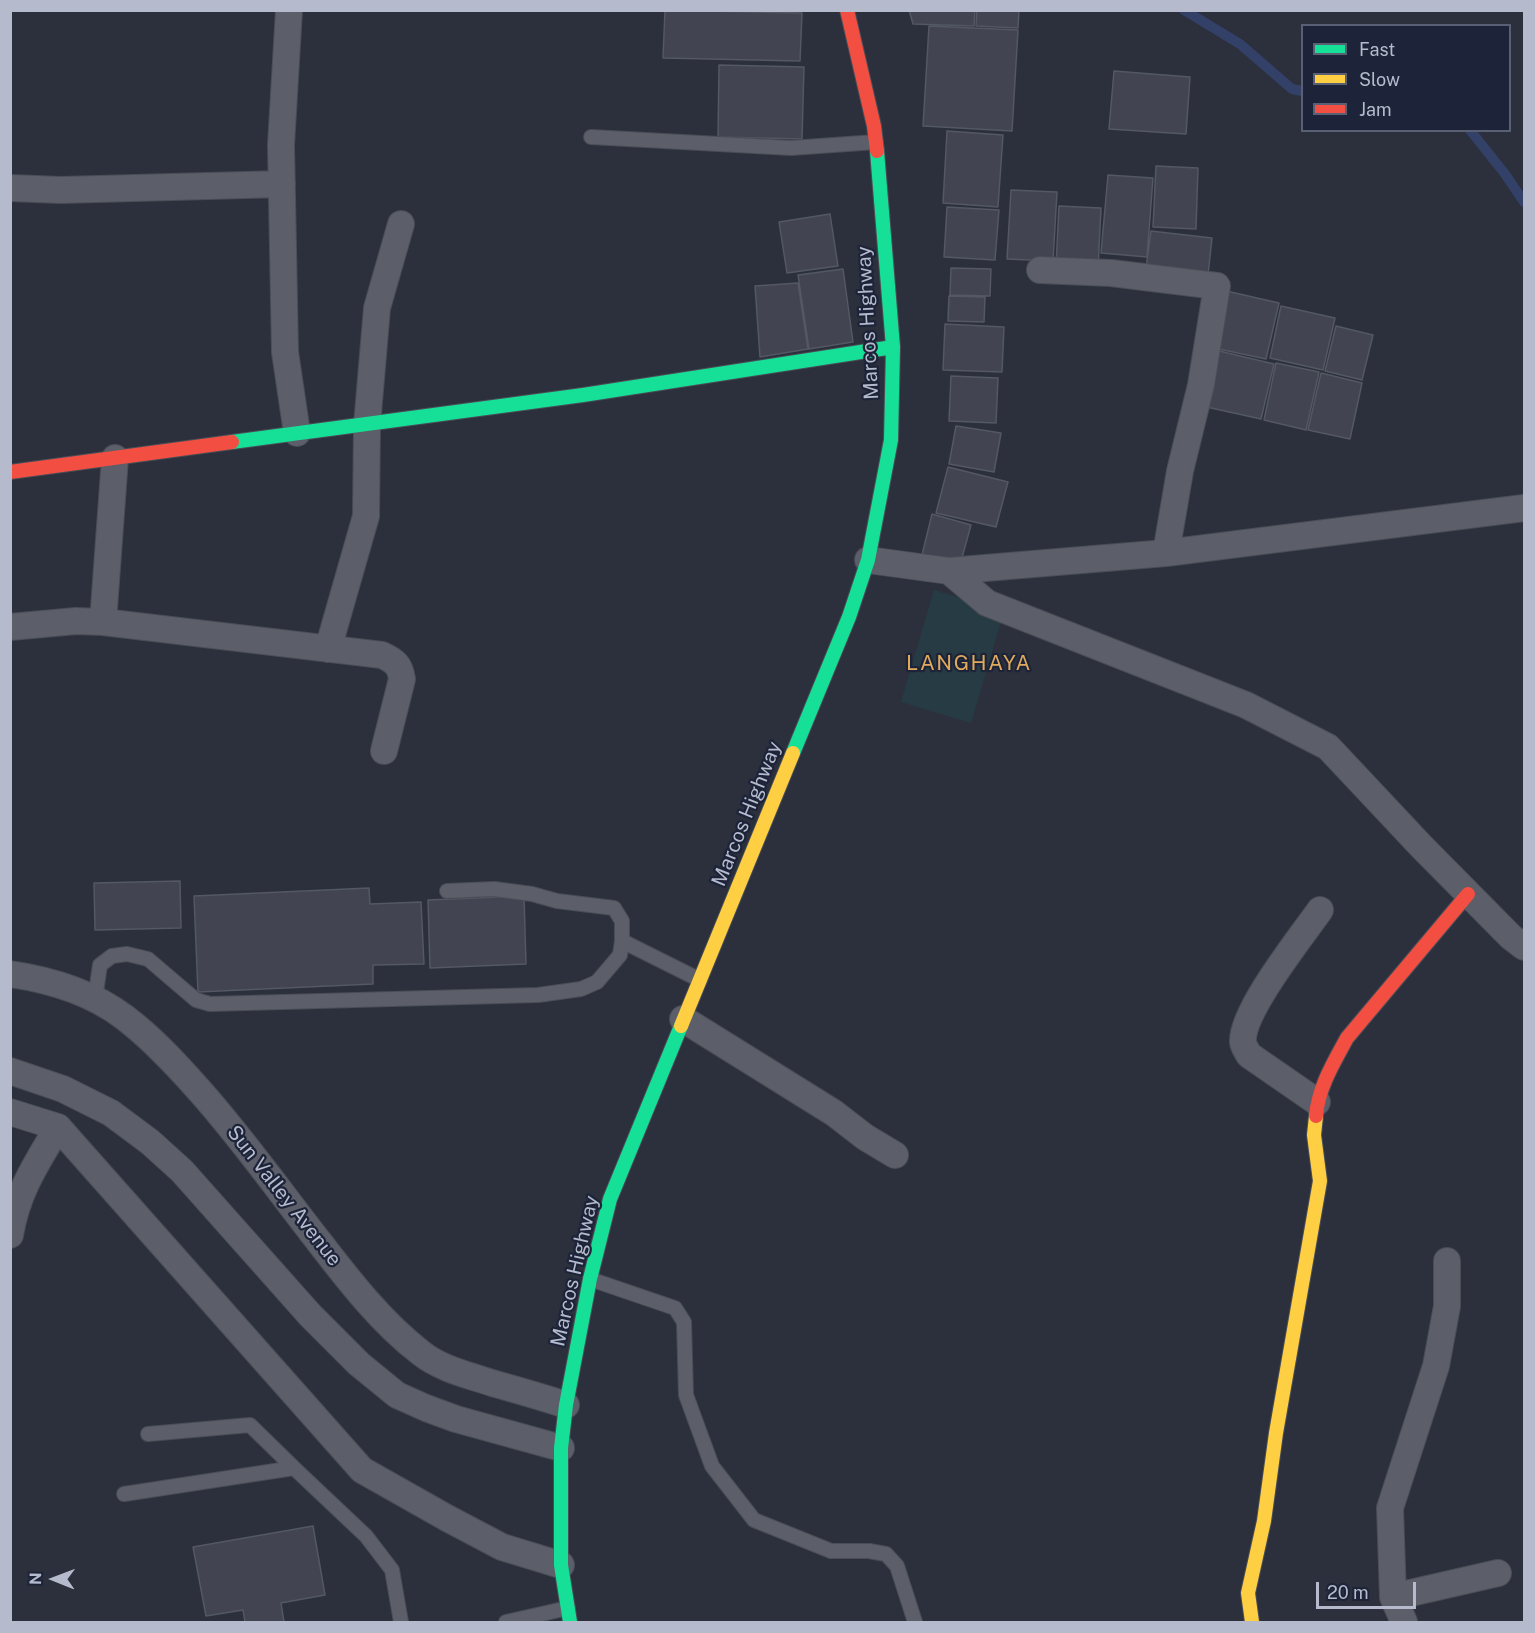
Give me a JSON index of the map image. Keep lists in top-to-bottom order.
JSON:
{
  "streets": {
    "main road": ["Marcos Highway"],
    "street": ["Sun Valley Avenue"]
  },
  "crossings": [
    ["Marcos Highway", "Sun Valley Avenue"]
  ],
  "districts": ["LANGHAYA"],
  "legend": ["Fast", "Slow", "Jam"],
  "scale_bar": "20 m",
  "north": "left"
}
